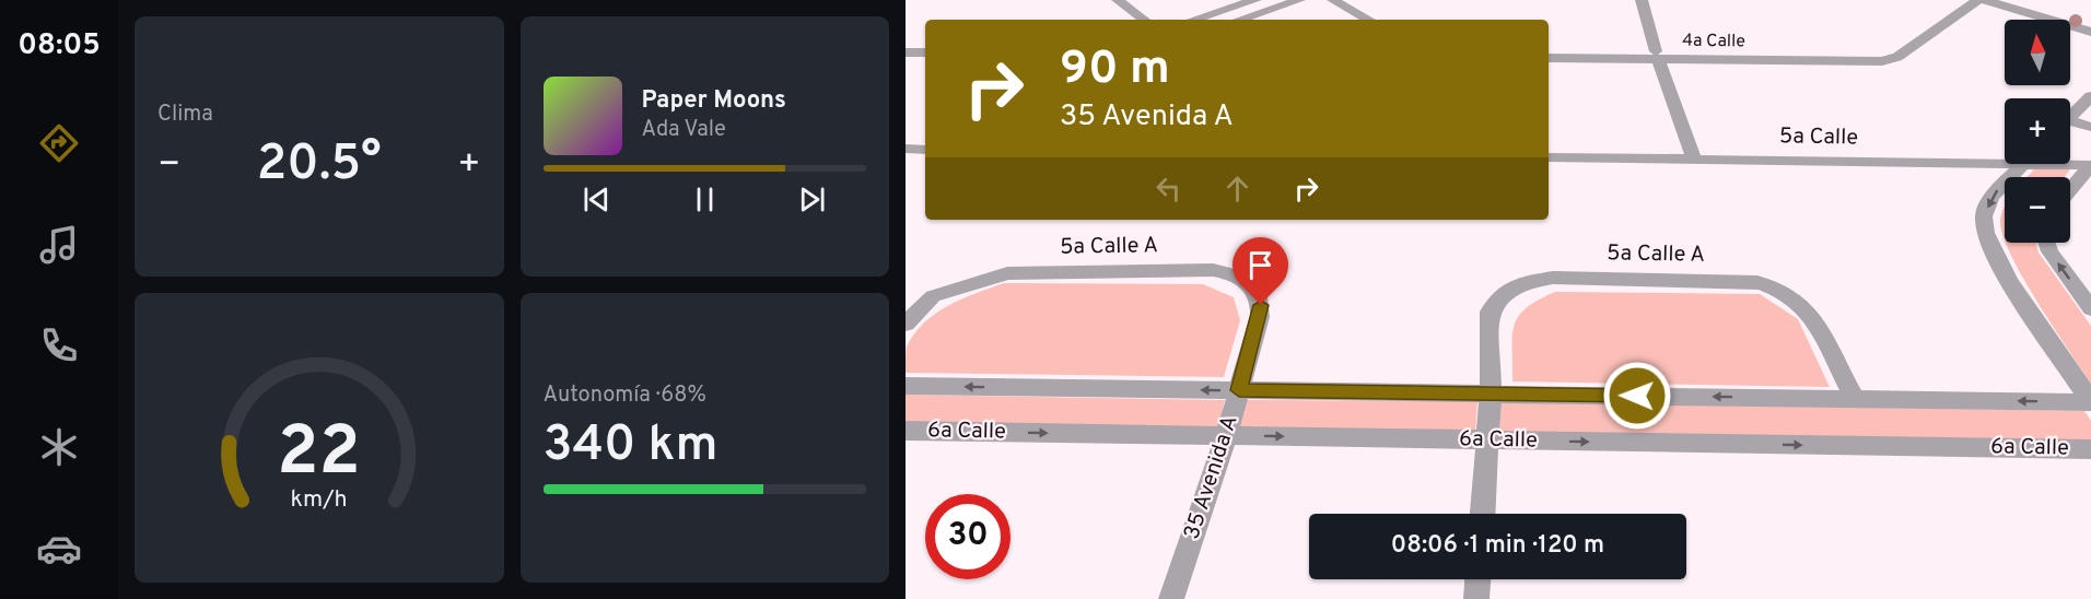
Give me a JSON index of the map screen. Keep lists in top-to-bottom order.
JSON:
{
  "streets": {
    "street": [
      "4a Calle",
      "5a Calle",
      "5a Calle A",
      "6a Calle",
      "35 Avenida A"
    ]
  },
  "crossings": [
    ["5a Calle A", "6a Calle"],
    ["5a Calle A", "35 Avenida A"],
    ["6a Calle", "35 Avenida A"]
  ],
  "north": "top",
  "page": {
    "tabs": "08:05",
    "tile": [
      "Clima",
      ["Autonomía · 68%", "340 km"]
    ],
    "map_buttons": ["+", "−"],
    "turn": ["90 m", "35 Avenida A"],
    "song": ["Paper Moons", "Ada Vale"],
    "heat": ["−", "20.5°", "+"],
    "limit": "30",
    "trip": "08:06 · 1 min · 120 m",
    "gauge": ["22", "km/h"]
  }
}
